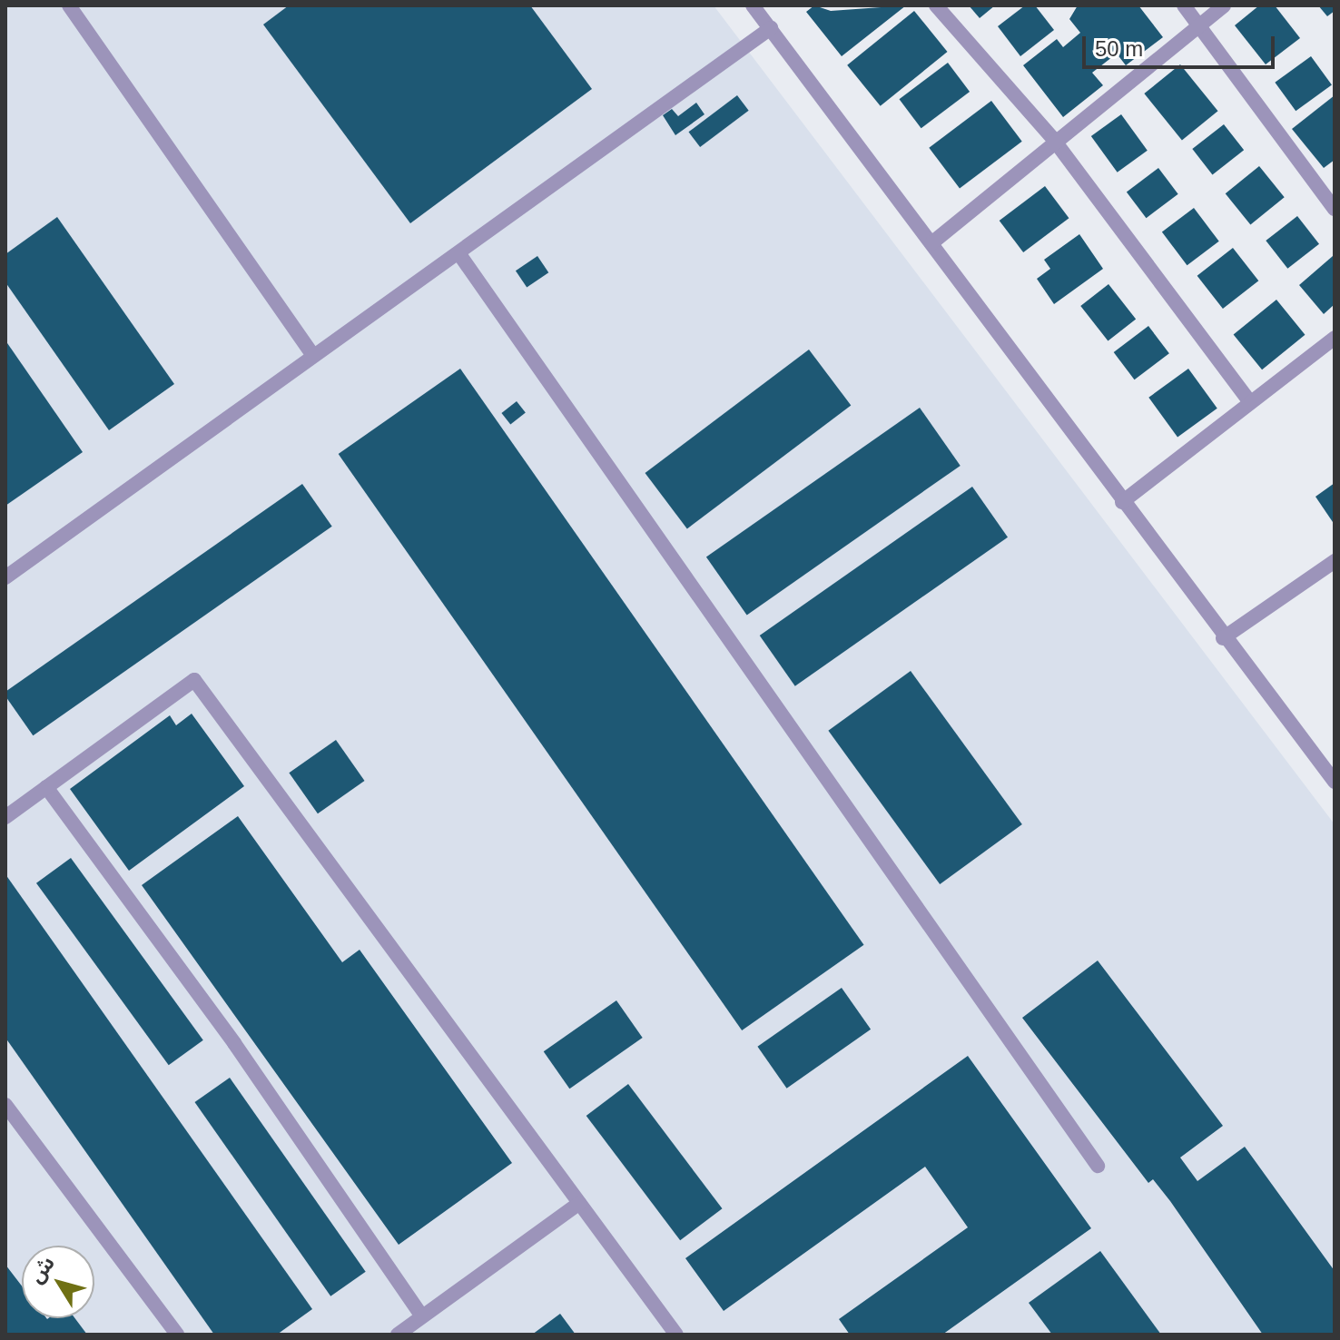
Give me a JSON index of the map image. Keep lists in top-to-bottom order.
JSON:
{
  "scale_bar": "50 m",
  "north": "top left"
}
